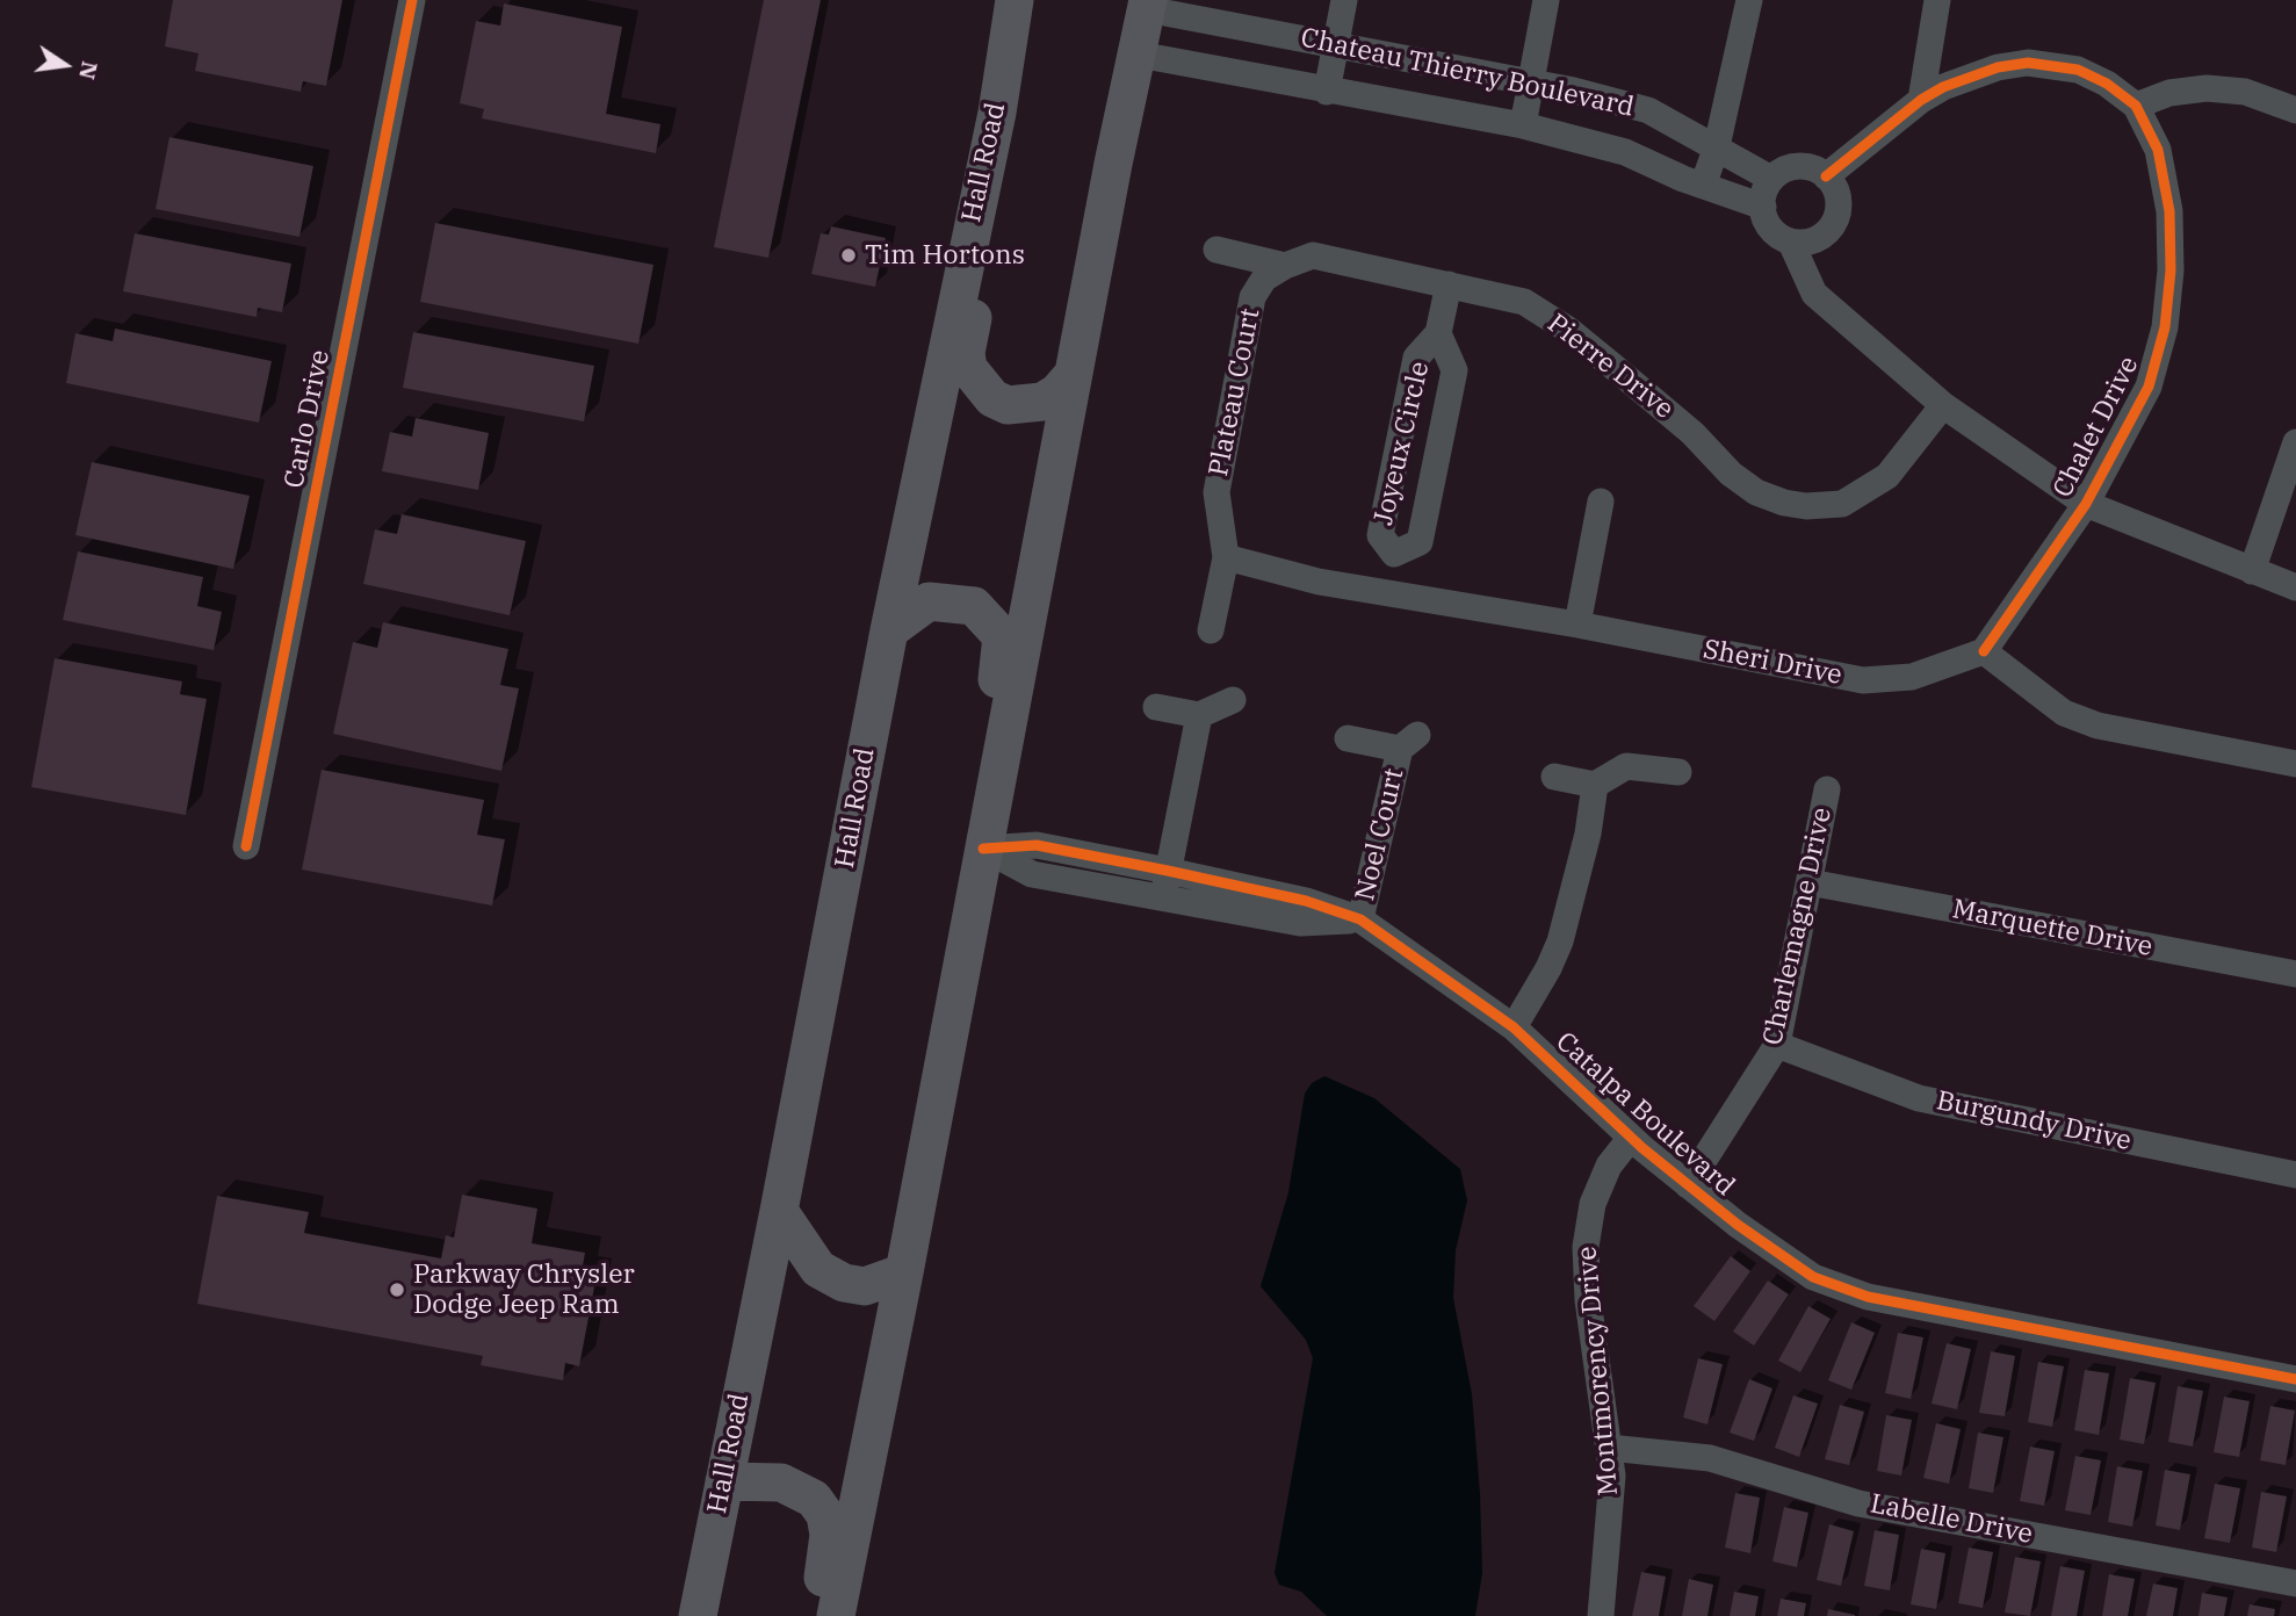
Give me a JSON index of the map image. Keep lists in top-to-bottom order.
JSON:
{
  "streets": {
    "highway": ["Hall Road"],
    "street": [
      "Chateau Thierry Boulevard",
      "Pierre Drive",
      "Plateau Court",
      "Carlo Drive",
      "Chalet Drive",
      "Joyeux Circle",
      "Sheri Drive",
      "Noel Court",
      "Charlemagne Drive",
      "Marquette Drive",
      "Catalpa Boulevard",
      "Burgundy Drive",
      "Montmorency Drive",
      "Labelle Drive"
    ]
  },
  "crossings": [
    ["Pierre Drive", "Plateau Court"],
    ["Pierre Drive", "Joyeux Circle"],
    ["Plateau Court", "Sheri Drive"],
    ["Chalet Drive", "Sheri Drive"],
    ["Noel Court", "Catalpa Boulevard"],
    ["Charlemagne Drive", "Marquette Drive"],
    ["Charlemagne Drive", "Catalpa Boulevard"],
    ["Charlemagne Drive", "Burgundy Drive"],
    ["Catalpa Boulevard", "Montmorency Drive"],
    ["Montmorency Drive", "Labelle Drive"]
  ],
  "places": ["Tim Hortons", "Parkway Chrysler Dodge Jeep Ram"],
  "north": "right"
}
